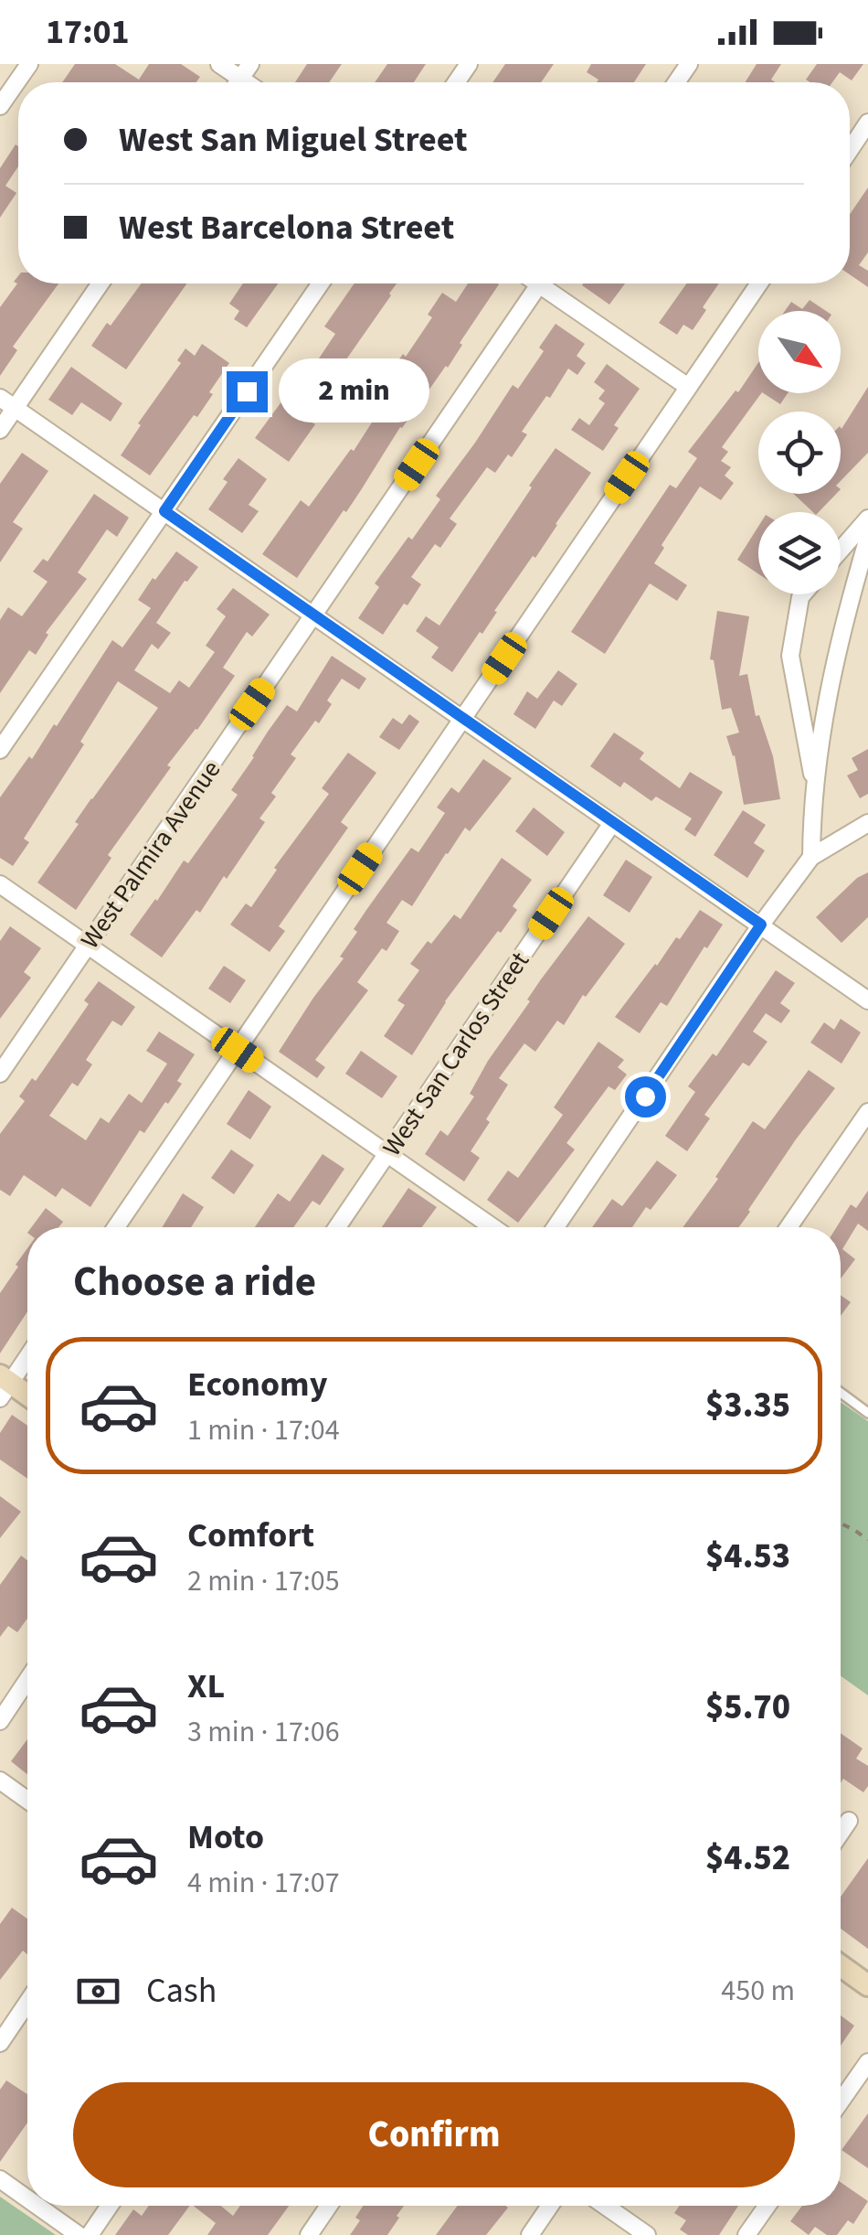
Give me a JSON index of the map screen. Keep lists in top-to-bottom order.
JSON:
{
  "streets": {
    "street": ["West Palmira Avenue", "West San Carlos Street"]
  },
  "north": "bottom right",
  "page": {
    "status": "17:01",
    "banner": ["West San Miguel Street", "West Barcelona Street"],
    "bubble": "2 min",
    "heading": "Choose a ride",
    "list": [
      {
        "name": "Economy",
        "note": "1 min · 17:04",
        "value": "$3.35"
      },
      {
        "name": "Comfort",
        "note": "2 min · 17:05",
        "value": "$4.53"
      },
      {
        "name": "XL",
        "note": "3 min · 17:06",
        "value": "$5.70"
      },
      {
        "name": "Moto",
        "note": "4 min · 17:07",
        "value": "$4.52"
      }
    ],
    "pay": ["Cash", "450 m"],
    "buttons": "Confirm"
  }
}
